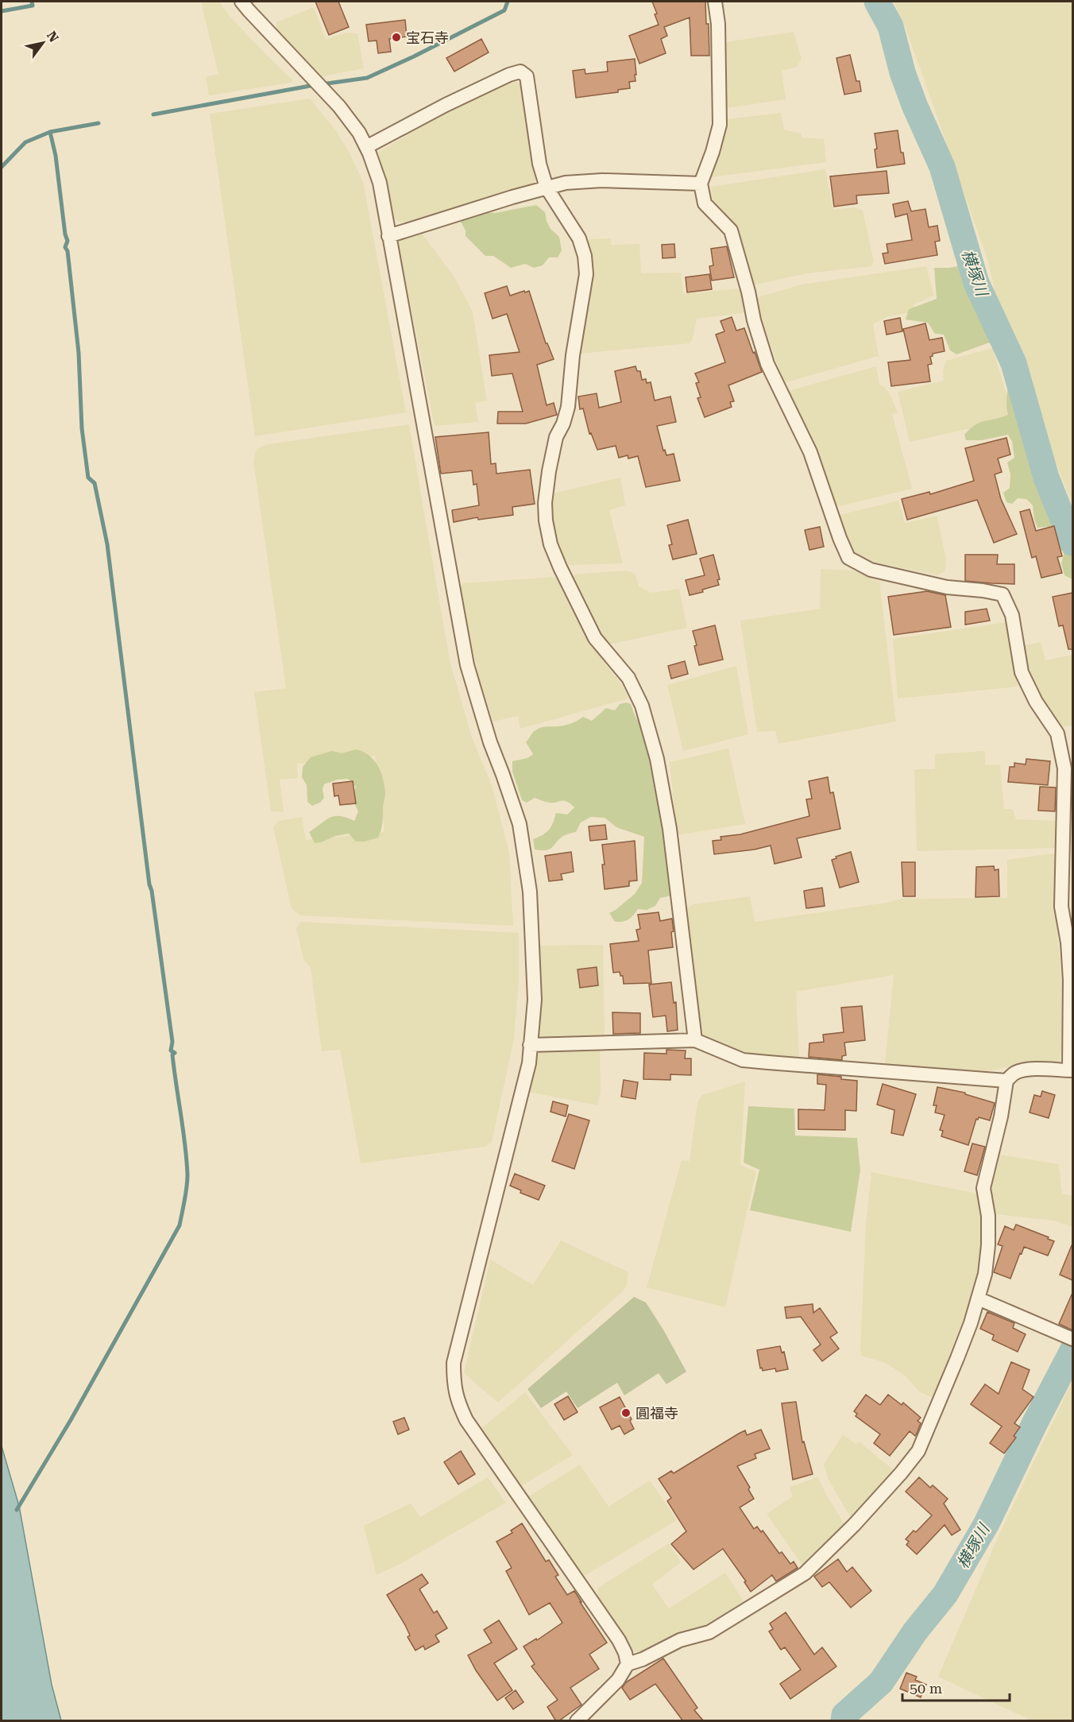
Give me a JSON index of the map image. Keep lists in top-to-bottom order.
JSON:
{
  "water": ["横塚川"],
  "places": ["宝石寺", "圓福寺"],
  "scale_bar": "50 m",
  "north": "top right"
}
